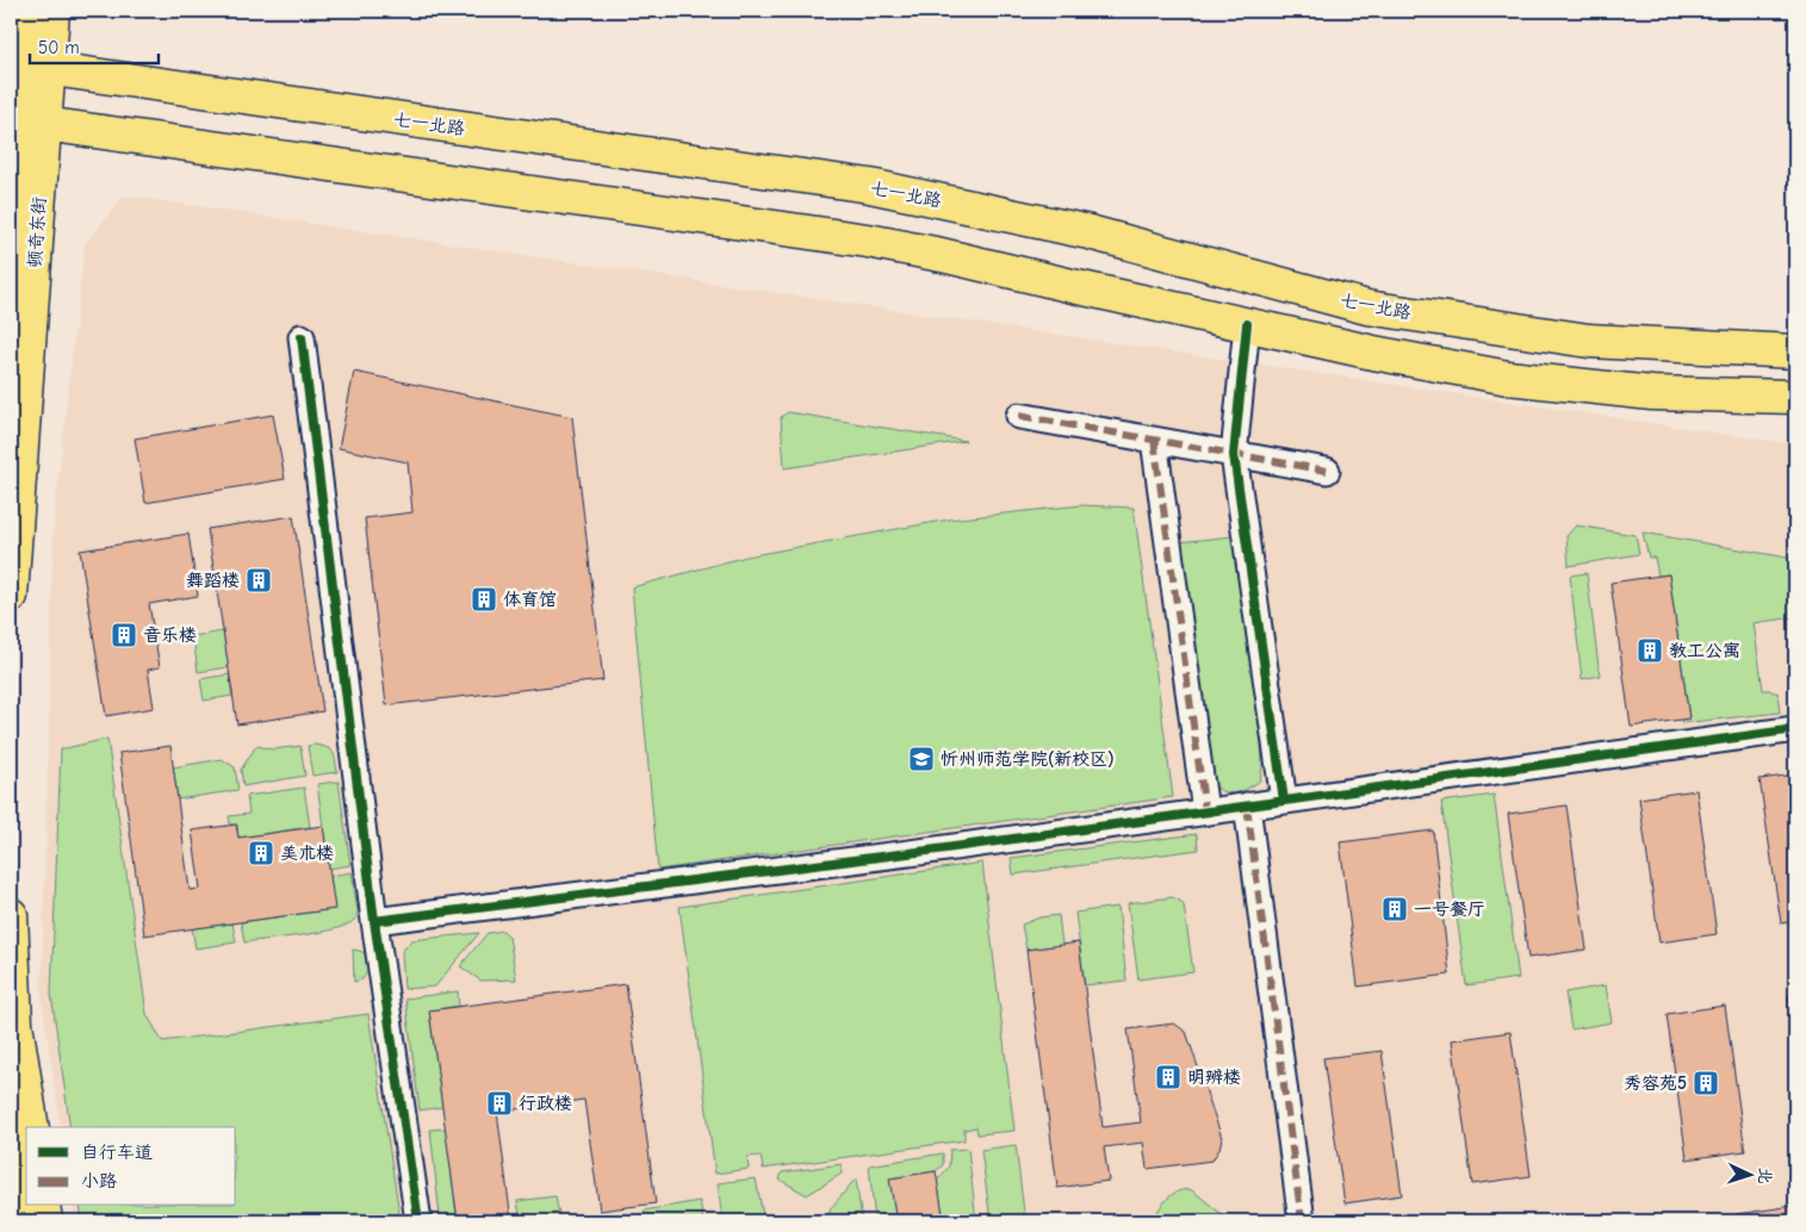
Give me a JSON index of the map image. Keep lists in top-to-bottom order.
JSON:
{
  "streets": {
    "main road": ["七一北路", "顿奇东街"]
  },
  "crossings": [
    ["七一北路", "顿奇东街"]
  ],
  "places": {
    "building": [
      "舞蹈楼",
      "体育馆",
      "音乐楼",
      "教工公寓",
      "美术楼",
      "一号餐厅",
      "明辨楼",
      "秀容苑5",
      "行政楼"
    ],
    "school or university": ["忻州师范学院(新校区)"]
  },
  "legend": ["自行车道", "小路"],
  "scale_bar": "50 m",
  "north": "right"
}
